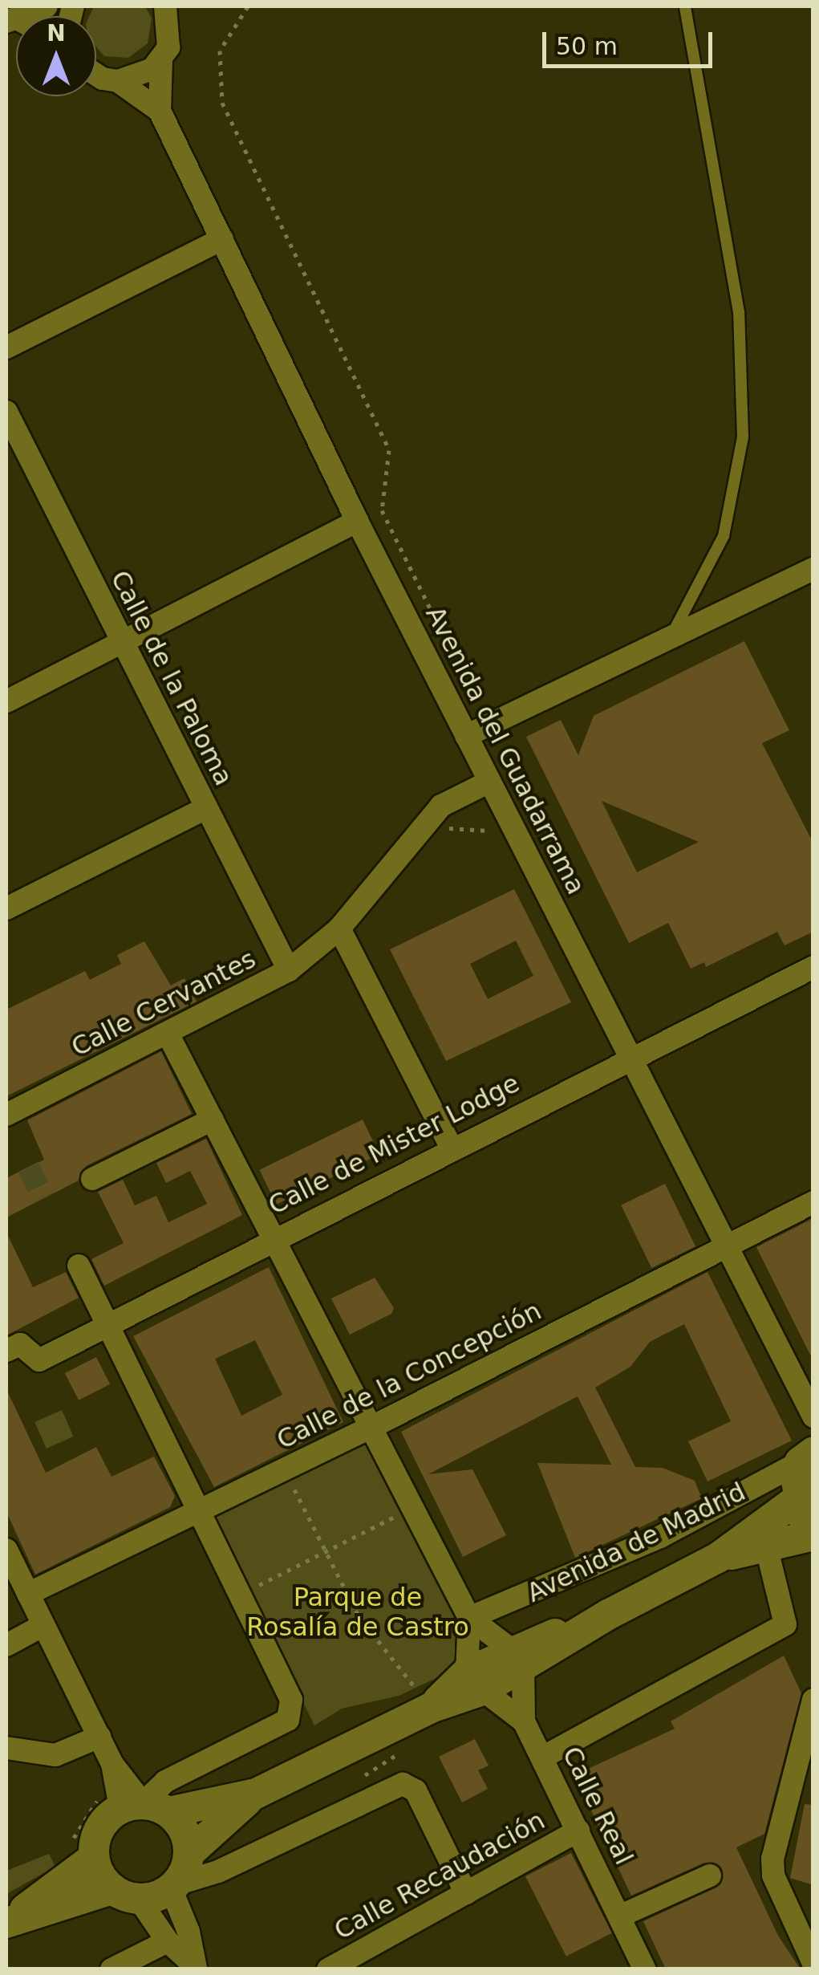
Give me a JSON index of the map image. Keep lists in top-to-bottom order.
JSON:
{
  "streets": {
    "main road": ["Avenida de Madrid"],
    "street": [
      "Calle de la Paloma",
      "Avenida del Guadarrama",
      "Calle Cervantes",
      "Calle de Mister Lodge",
      "Calle de la Concepción",
      "Calle Real",
      "Calle Recaudación"
    ]
  },
  "crossings": [
    ["Calle de la Paloma", "Calle Cervantes"],
    ["Avenida del Guadarrama", "Calle Cervantes"],
    ["Avenida del Guadarrama", "Calle de Mister Lodge"],
    ["Avenida del Guadarrama", "Calle de la Concepción"],
    ["Avenida del Guadarrama", "Avenida de Madrid"],
    ["Avenida de Madrid", "Calle Real"],
    ["Calle Real", "Calle Recaudación"]
  ],
  "parks": ["Parque de Rosalía de Castro"],
  "scale_bar": "50 m",
  "north": "top"
}
